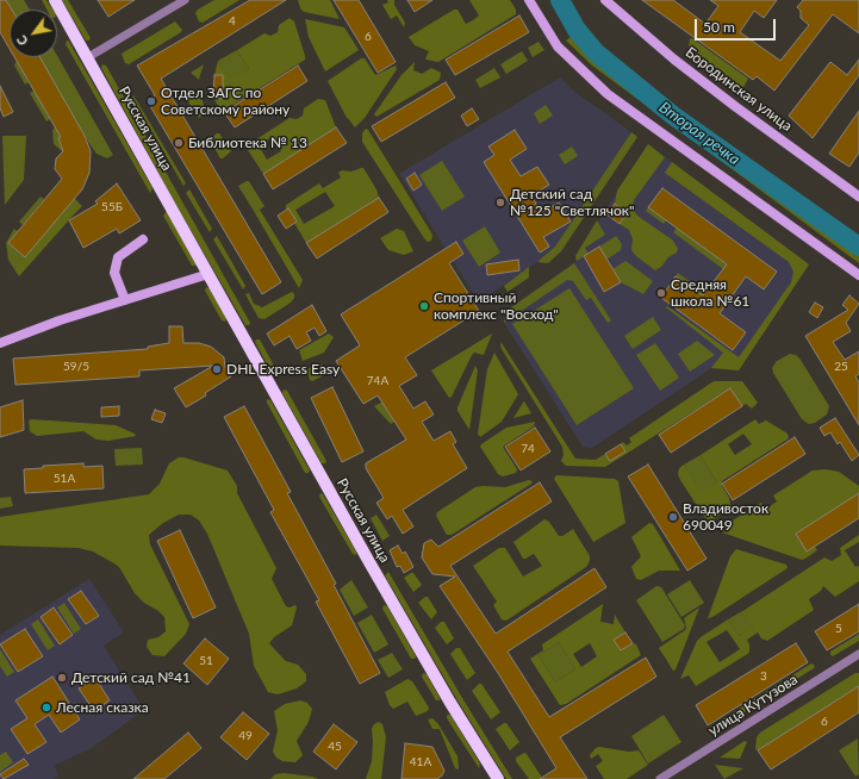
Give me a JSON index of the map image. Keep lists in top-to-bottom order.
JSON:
{
  "streets": {
    "main road": ["Бородинская улица", "Русская улица"],
    "street": ["улица Кутузова"]
  },
  "water": ["Вторая речка"],
  "places": [
    "Отдел ЗАГС по Советскому району",
    "Библиотека № 13",
    "Детский сад №125 \"Светлячок\"",
    "Средняя школа №61",
    "Спортивный комплекс \"Восход\"",
    "DHL Express Easy",
    "Владивосток 690049",
    "Детский сад №41",
    "Лесная сказка"
  ],
  "house_numbers": [
    "4",
    "6",
    "55Б",
    "59/5",
    "25",
    "74А",
    "74",
    "51А",
    "5",
    "51",
    "3",
    "6",
    "49",
    "45",
    "41А"
  ],
  "scale_bar": "50 m",
  "north": "bottom left"
}
